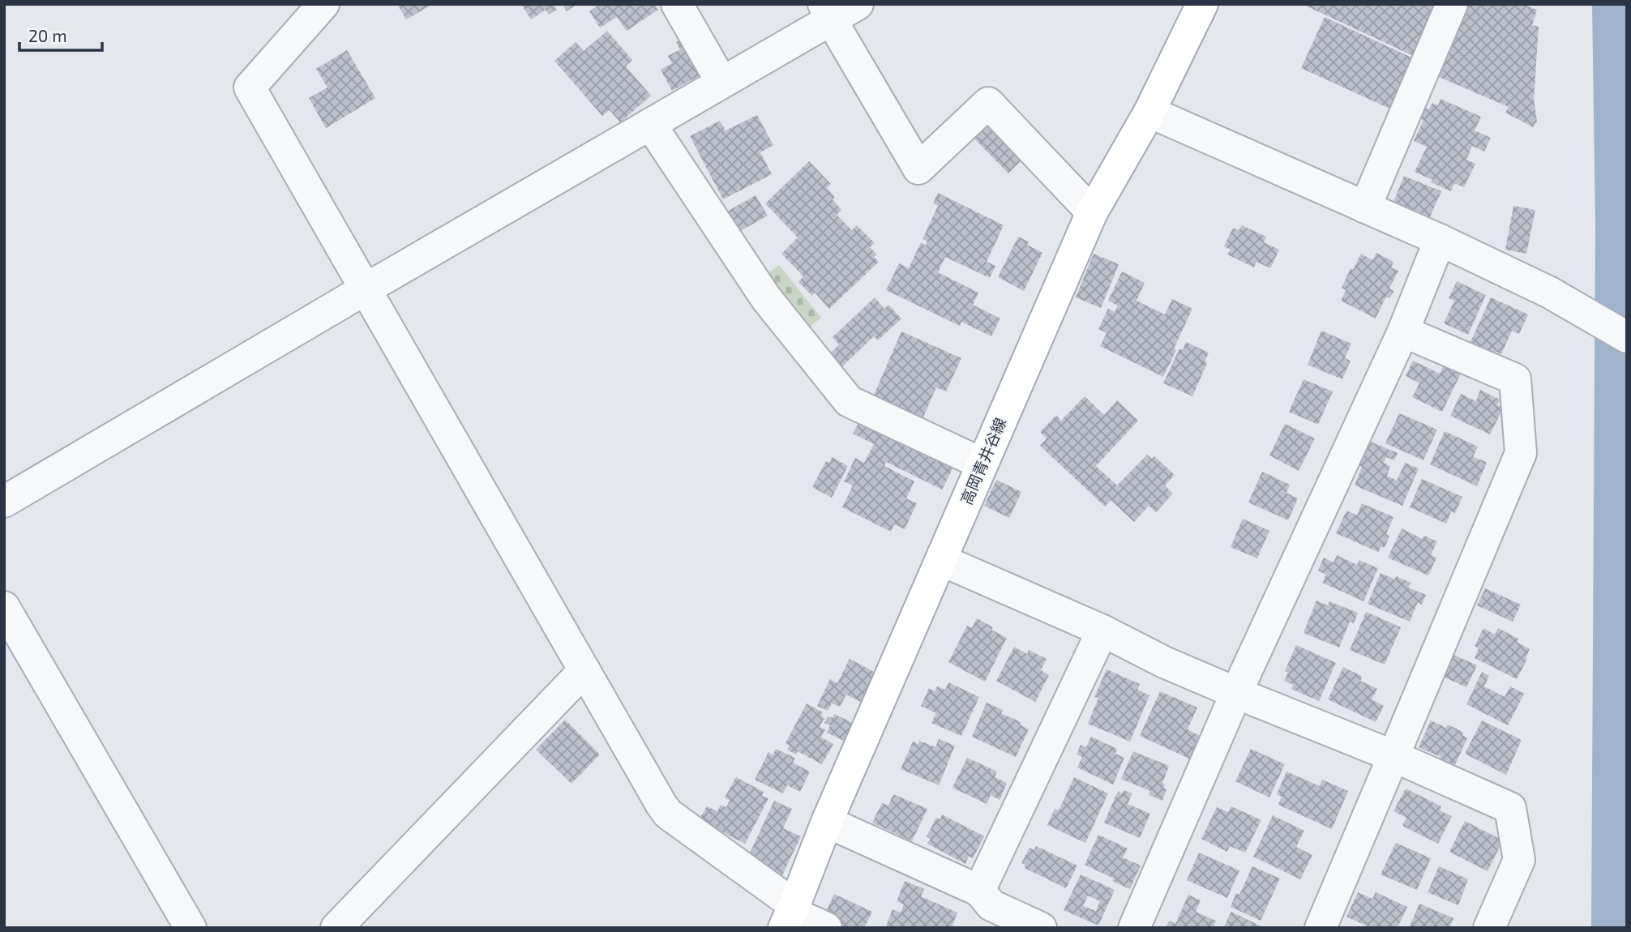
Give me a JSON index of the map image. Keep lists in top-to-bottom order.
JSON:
{
  "streets": {
    "main road": ["高岡青井谷線"]
  },
  "scale_bar": "20 m"
}
